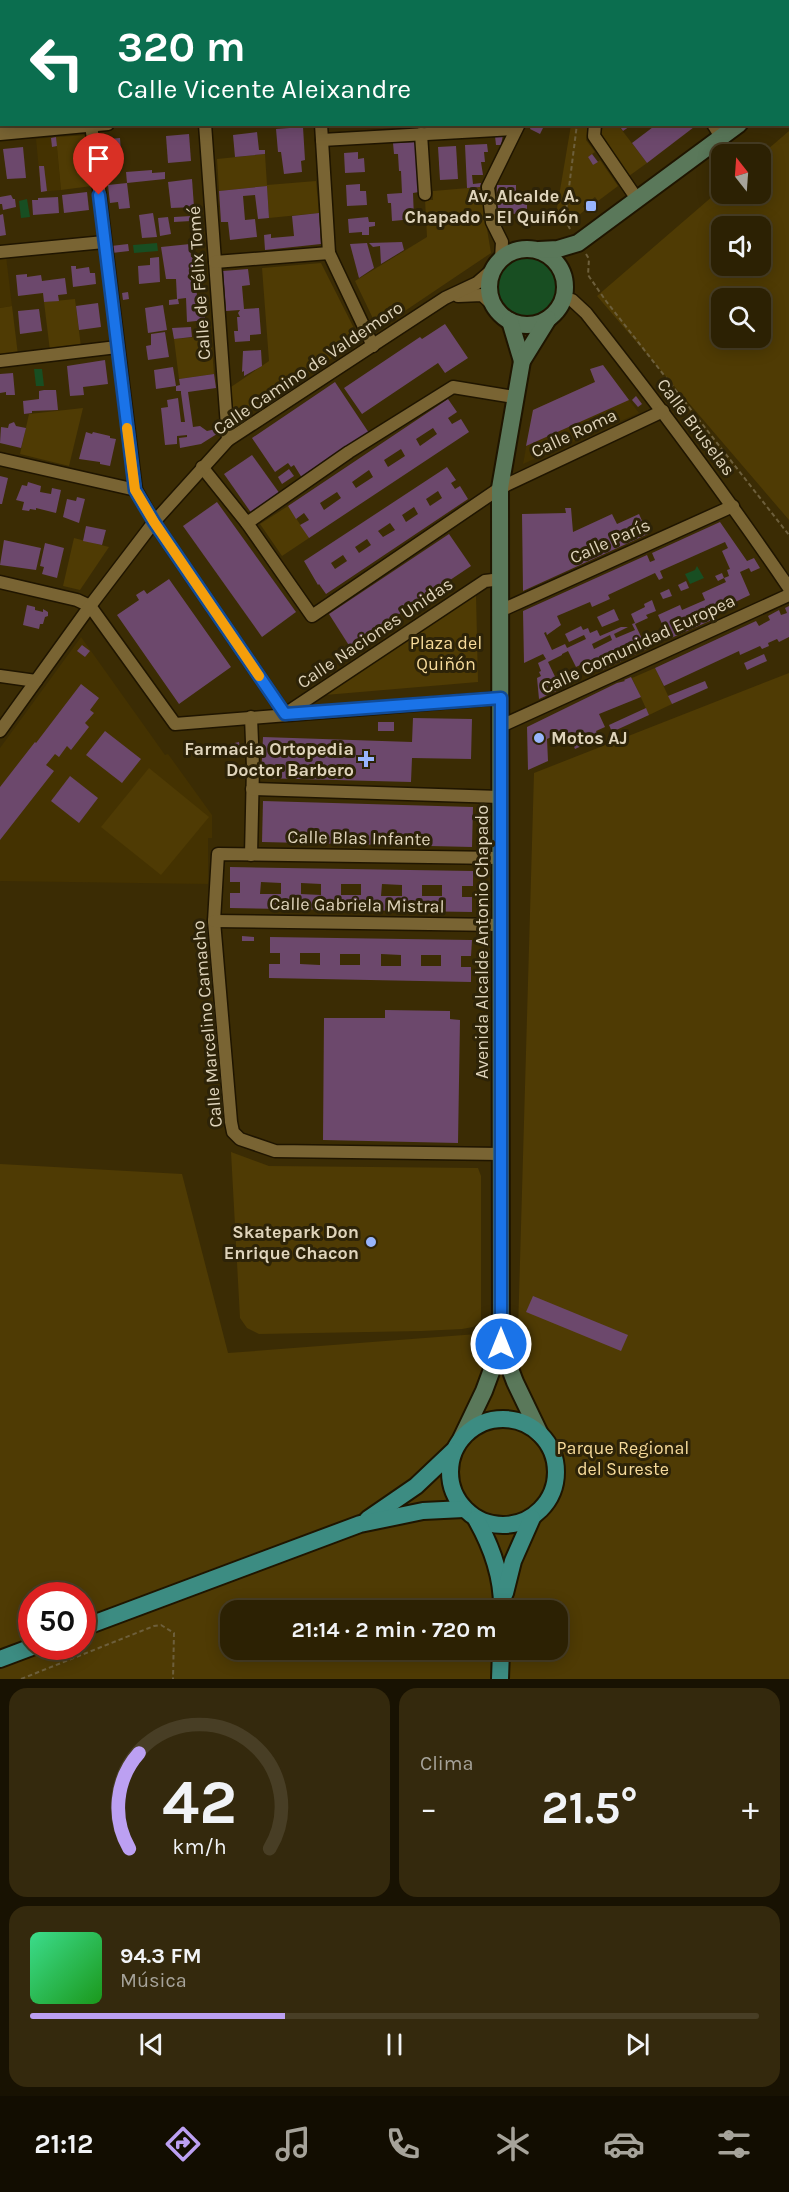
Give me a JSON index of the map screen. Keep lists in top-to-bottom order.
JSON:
{
  "streets": {
    "main road": ["Avenida Alcalde Antonio Chapado"],
    "street": [
      "Calle de Félix Tomé",
      "Calle Camino de Valdemoro",
      "Calle Bruselas",
      "Calle Roma",
      "Calle París",
      "Calle Naciones Unidas",
      "Calle Comunidad Europea",
      "Calle Blas Infante",
      "Calle Gabriela Mistral",
      "Calle Marcelino Camacho"
    ]
  },
  "crossings": [
    ["Calle de Félix Tomé", "Calle Camino de Valdemoro"],
    ["Calle Camino de Valdemoro", "Calle Bruselas"],
    ["Calle Camino de Valdemoro", "Avenida Alcalde Antonio Chapado"],
    ["Calle Bruselas", "Calle Roma"],
    ["Calle Bruselas", "Calle París"],
    ["Calle Bruselas", "Avenida Alcalde Antonio Chapado"],
    ["Calle Roma", "Avenida Alcalde Antonio Chapado"],
    ["Calle París", "Avenida Alcalde Antonio Chapado"],
    ["Calle Naciones Unidas", "Avenida Alcalde Antonio Chapado"],
    ["Calle Comunidad Europea", "Avenida Alcalde Antonio Chapado"],
    ["Calle Blas Infante", "Avenida Alcalde Antonio Chapado"],
    ["Calle Blas Infante", "Calle Marcelino Camacho"],
    ["Calle Gabriela Mistral", "Avenida Alcalde Antonio Chapado"],
    ["Calle Gabriela Mistral", "Calle Marcelino Camacho"],
    ["Avenida Alcalde Antonio Chapado", "Calle Marcelino Camacho"]
  ],
  "parks": ["Plaza del Quiñón", "Parque Regional del Sureste"],
  "places": {
    "transit": ["Av. Alcalde A. Chapado - El Quiñón"],
    "other": ["Motos AJ", "Skatepark Don Enrique Chacon"],
    "health": ["Farmacia Ortopedia Doctor Barbero"]
  },
  "north": "top",
  "page": {
    "turn": ["320 m", "Calle Vicente Aleixandre"],
    "limit": "50",
    "trip": "21:14 · 2 min · 720 m",
    "tile": "Clima",
    "heat": ["−", "21.5°", "+"],
    "song": ["94.3 FM", "Música"],
    "tabs": "21:12",
    "gauge": ["42", "km/h"]
  }
}
